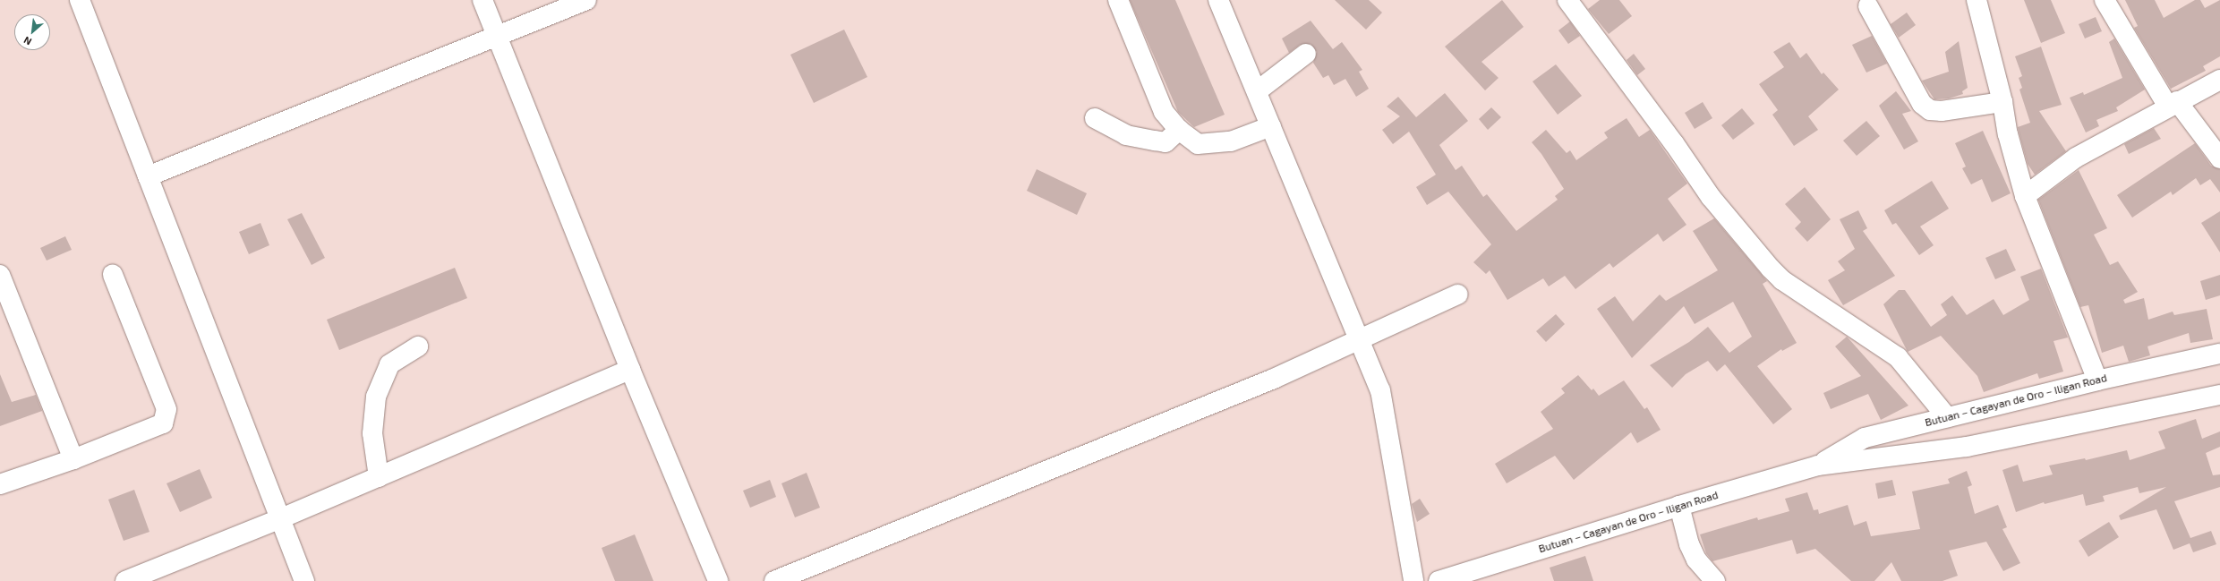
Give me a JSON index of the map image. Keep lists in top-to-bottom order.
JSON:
{
  "streets": {
    "main road": ["Butuan – Cagayan de Oro – Iligan Road"]
  },
  "north": "bottom left"
}
